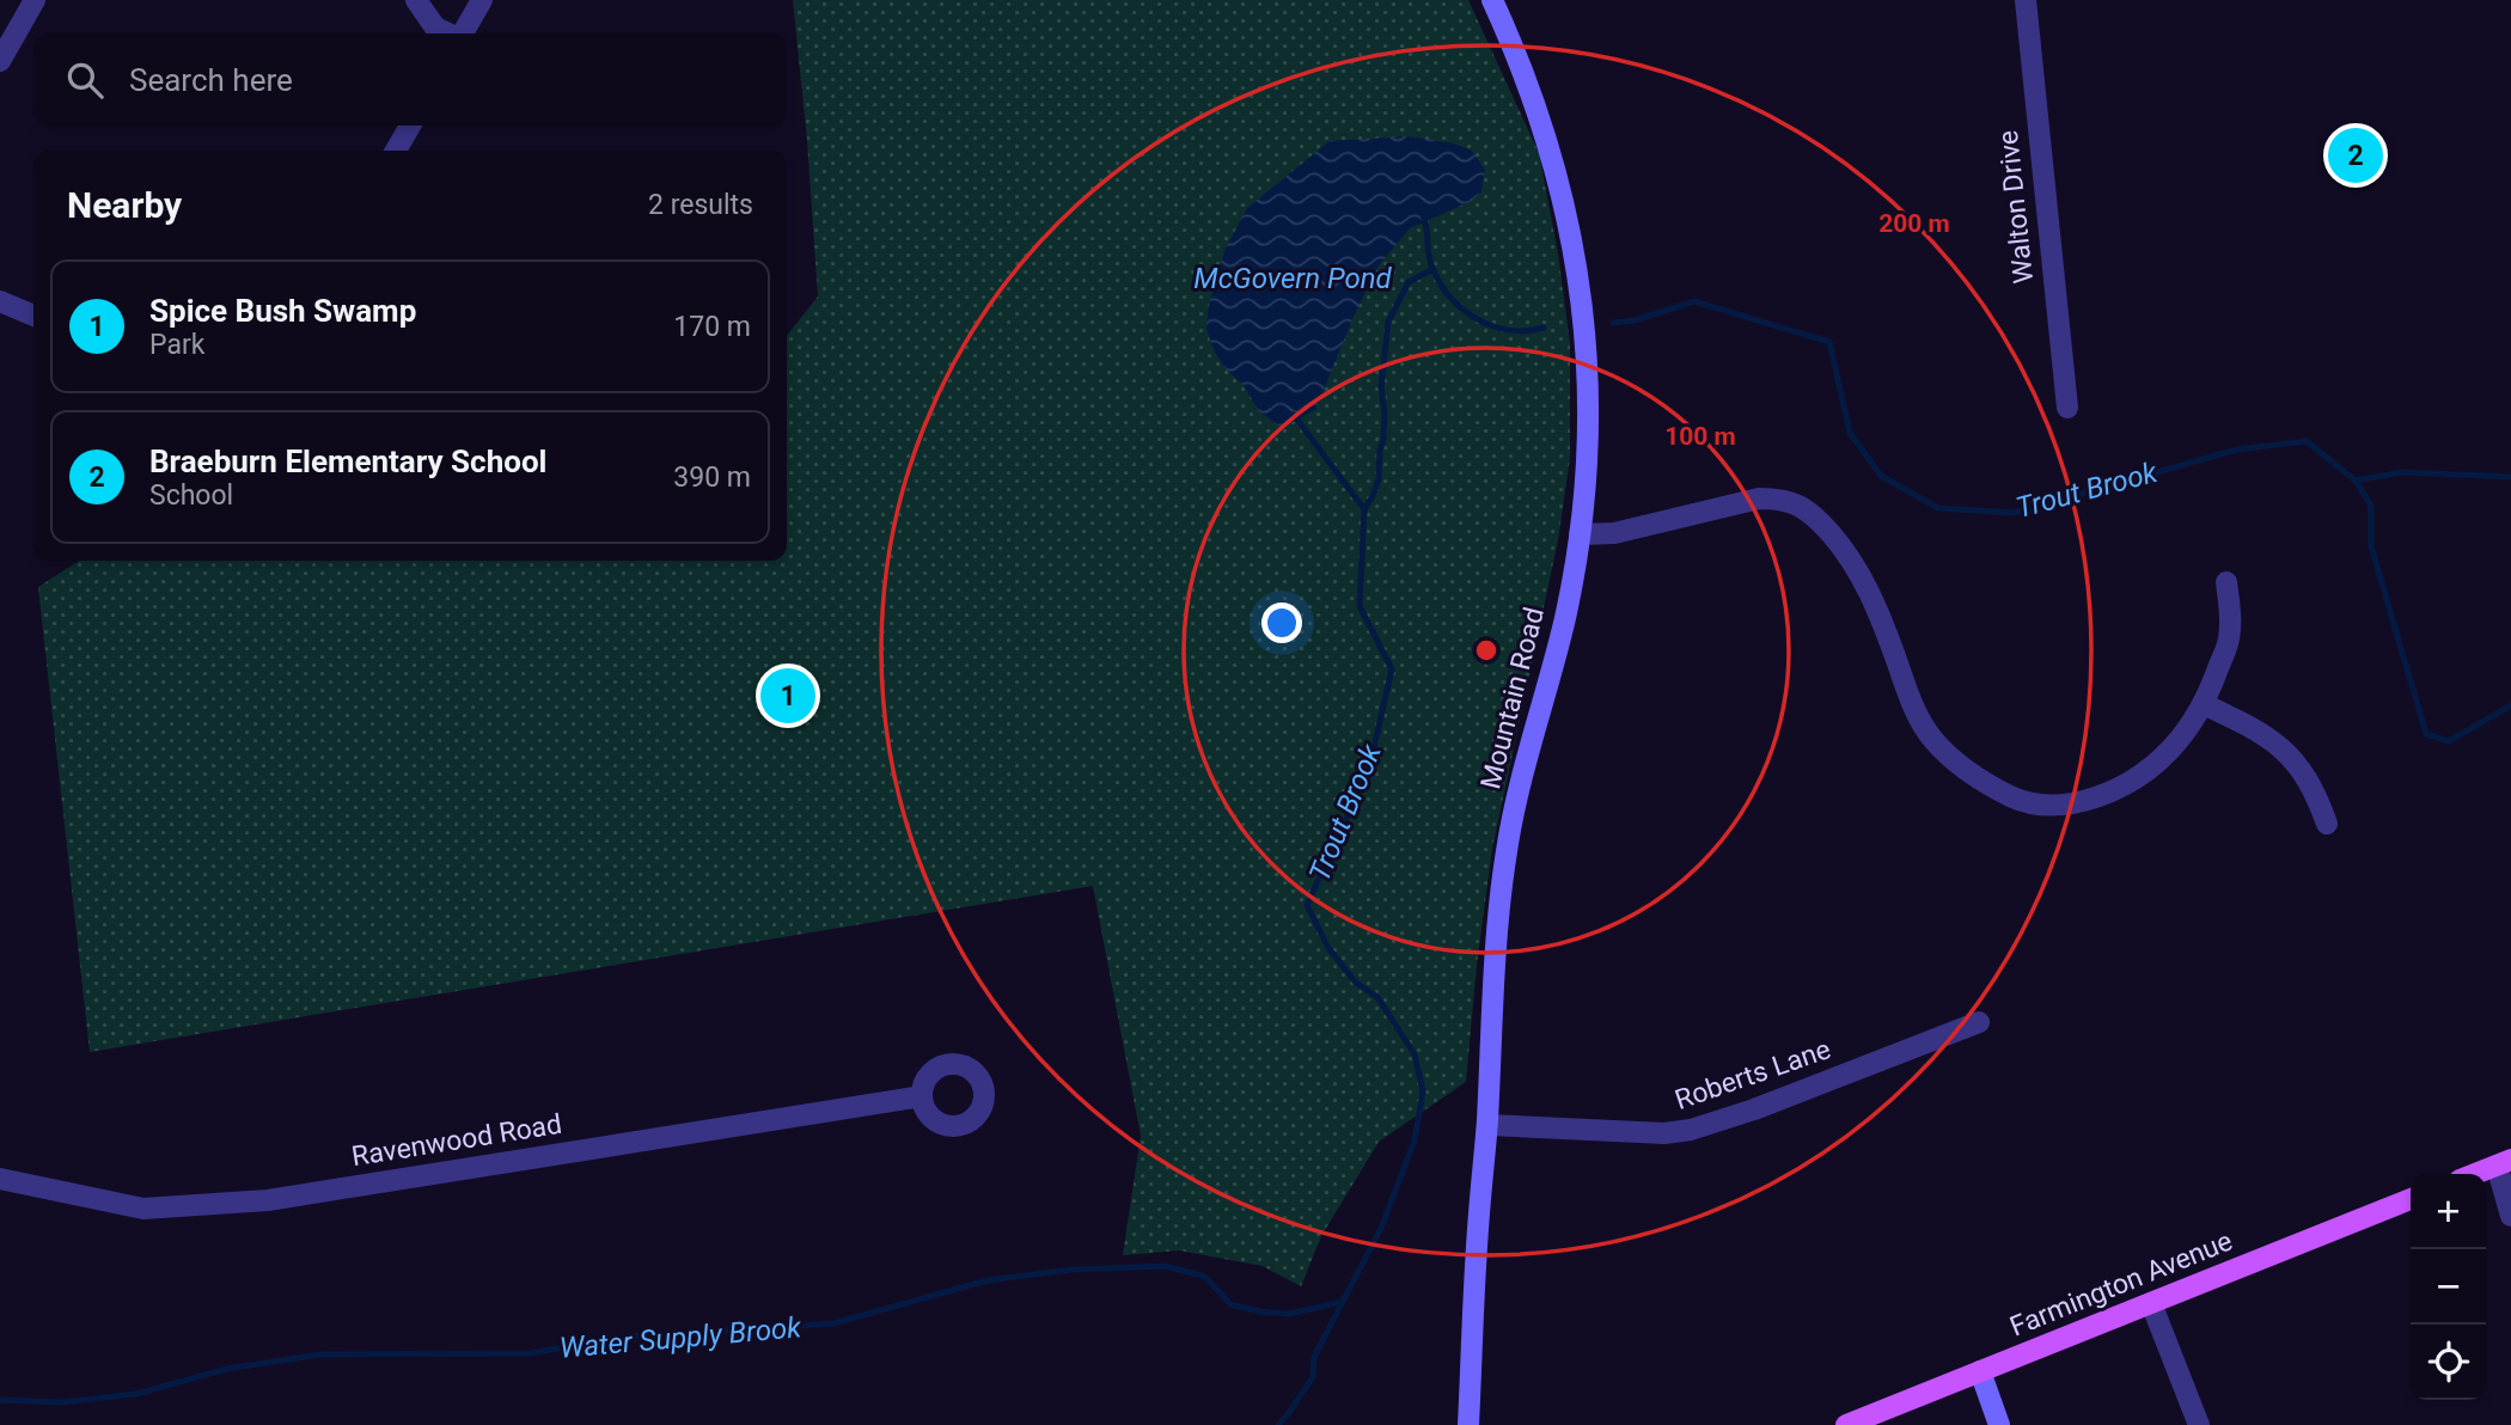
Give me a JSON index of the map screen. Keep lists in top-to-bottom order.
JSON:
{
  "streets": {
    "main road": ["Mountain Road", "Farmington Avenue"],
    "street": ["Walton Drive", "Roberts Lane", "Ravenwood Road"]
  },
  "crossings": [
    ["Mountain Road", "Roberts Lane"]
  ],
  "water": ["McGovern Pond", "Trout Brook", "Water Supply Brook"],
  "page": {
    "search": "Search here",
    "pins": ["2", "1"],
    "heading": ["Nearby", "2 results"],
    "list": [
      {
        "mark": "1",
        "name": "Spice Bush Swamp",
        "note": "Park",
        "value": "170 m"
      },
      {
        "mark": "2",
        "name": "Braeburn Elementary School",
        "note": "School",
        "value": "390 m"
      }
    ],
    "map_buttons": ["+", "−"]
  },
  "rings": ["200 m", "100 m"]
}
